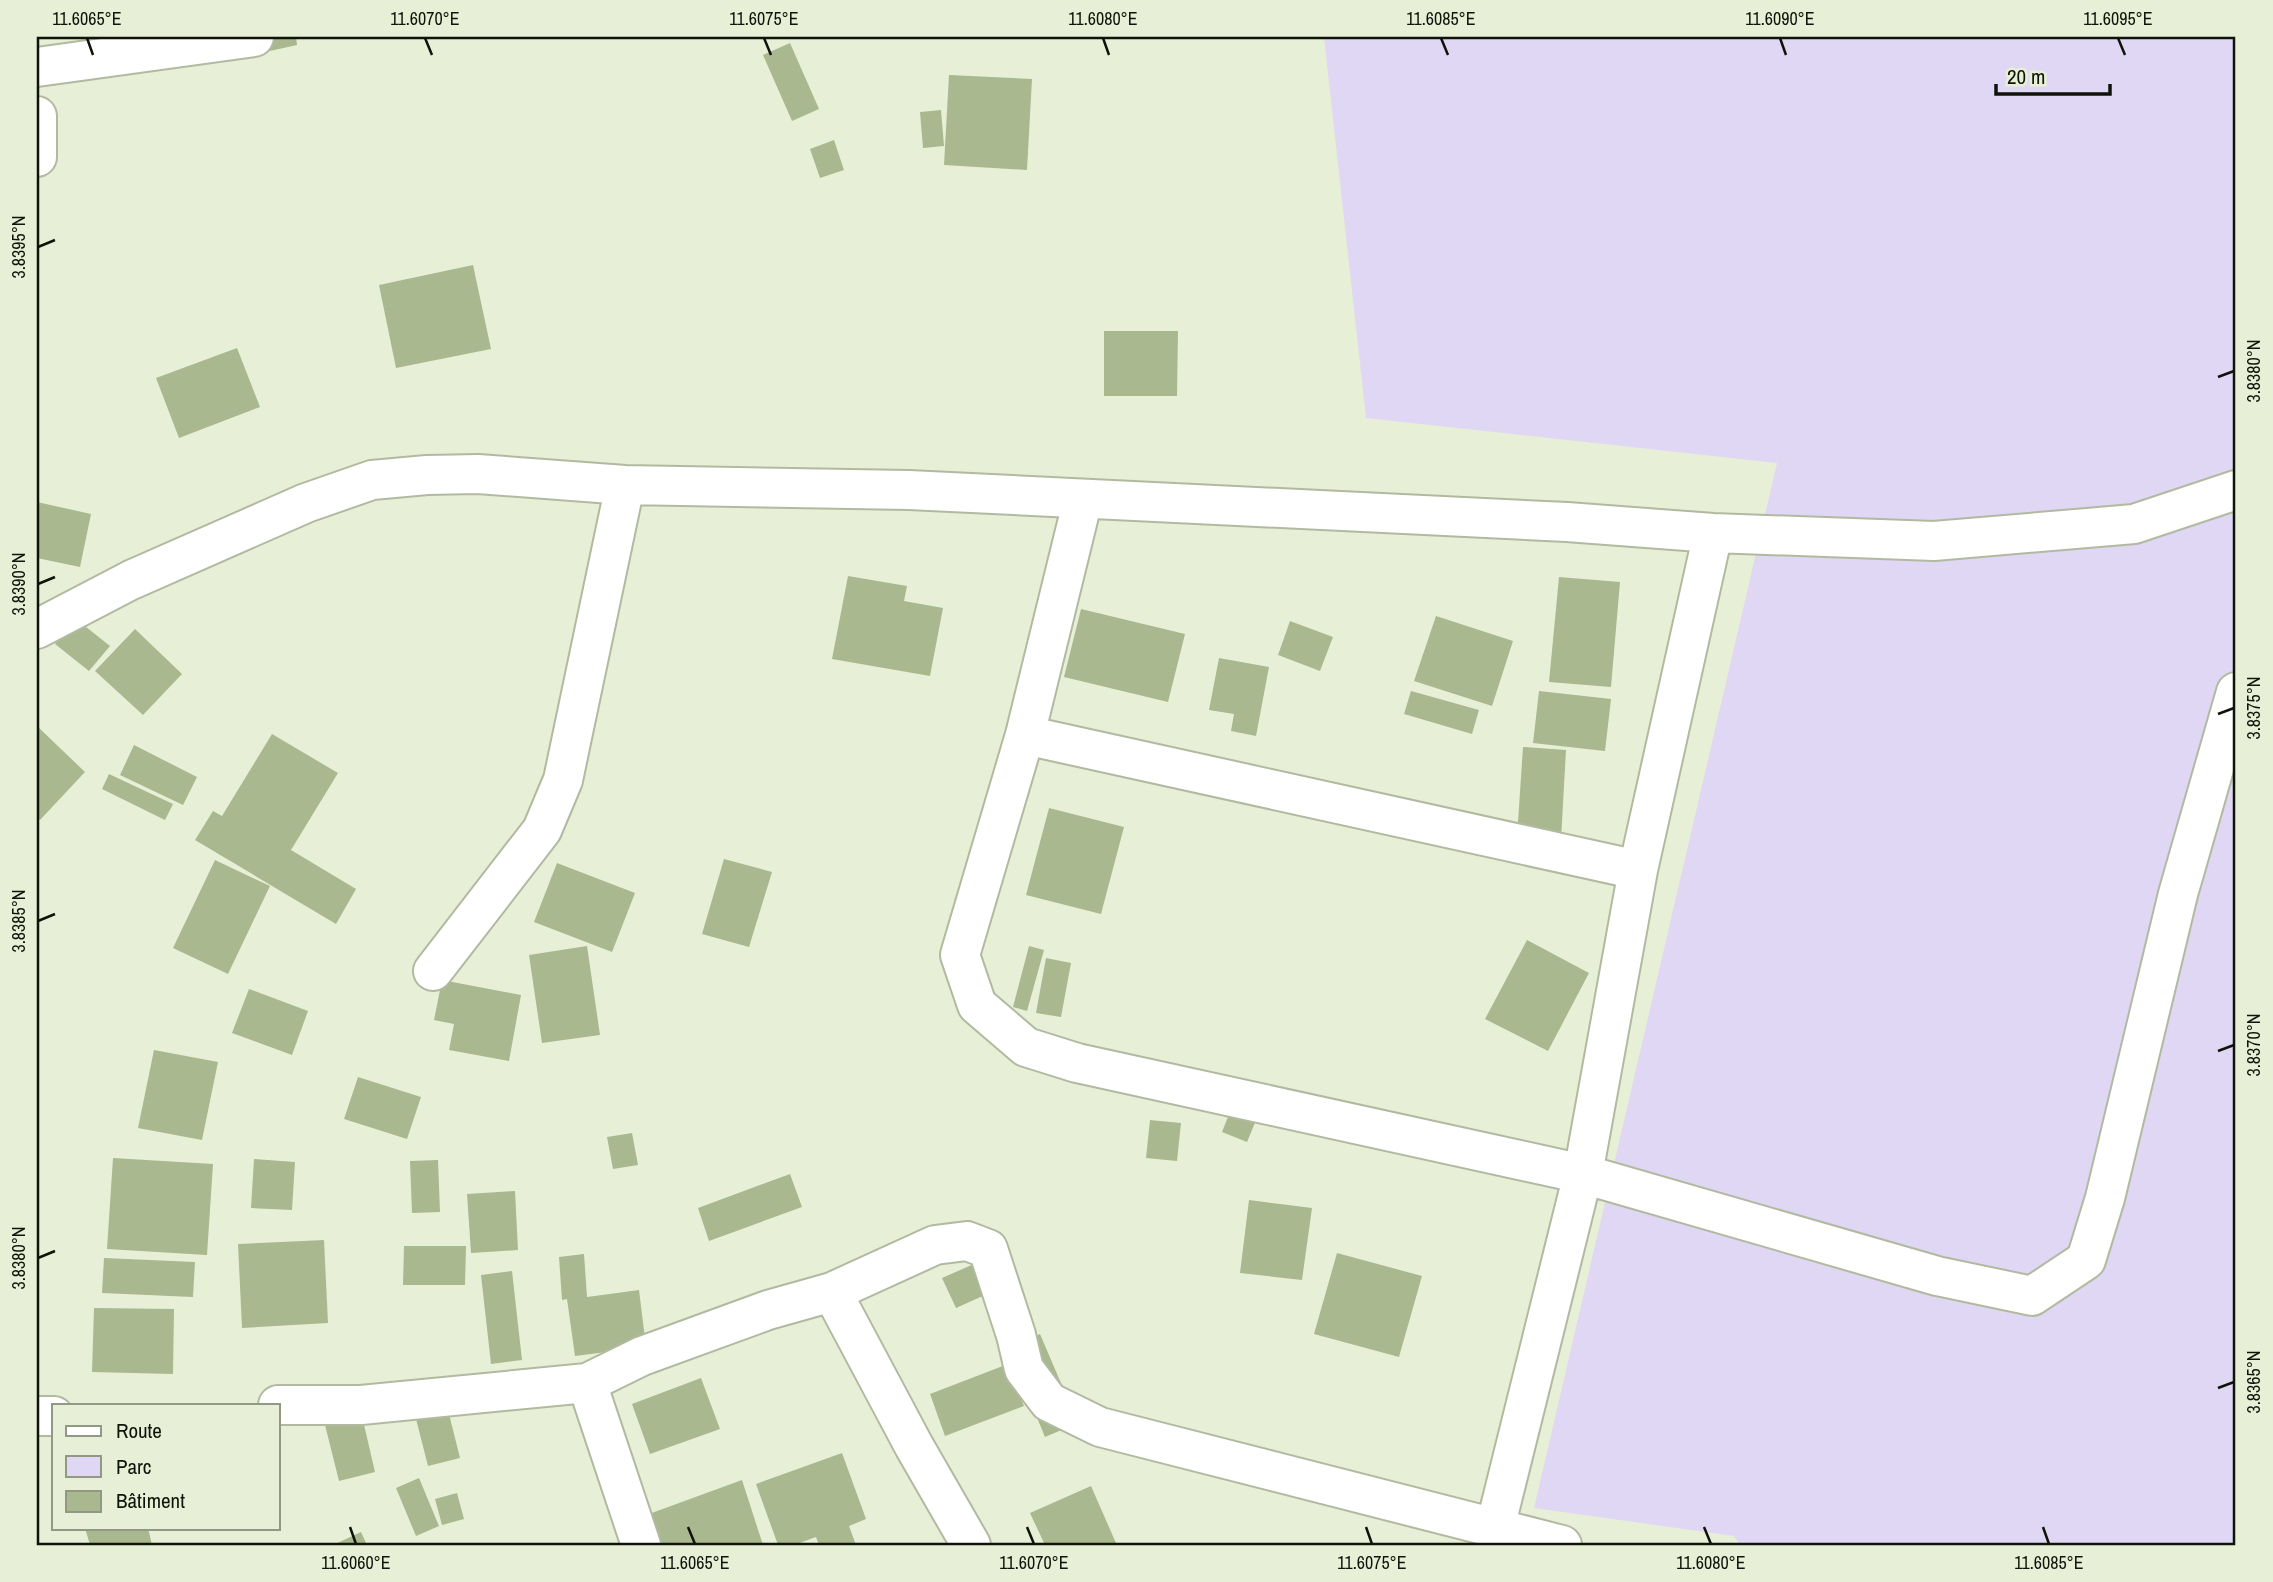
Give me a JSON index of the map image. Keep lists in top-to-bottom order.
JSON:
{
  "legend": ["Route", "Parc", "Bâtiment"],
  "scale_bar": "20 m",
  "coordinates": [
    "11.6065°E",
    "11.6070°E",
    "11.6075°E",
    "11.6080°E",
    "11.6085°E",
    "11.6090°E",
    "11.6095°E",
    "3.8395°N",
    "3.8380°N",
    "3.8390°N",
    "3.8375°N",
    "3.8385°N",
    "3.8370°N",
    "3.8365°N",
    "11.6060°E"
  ]
}
